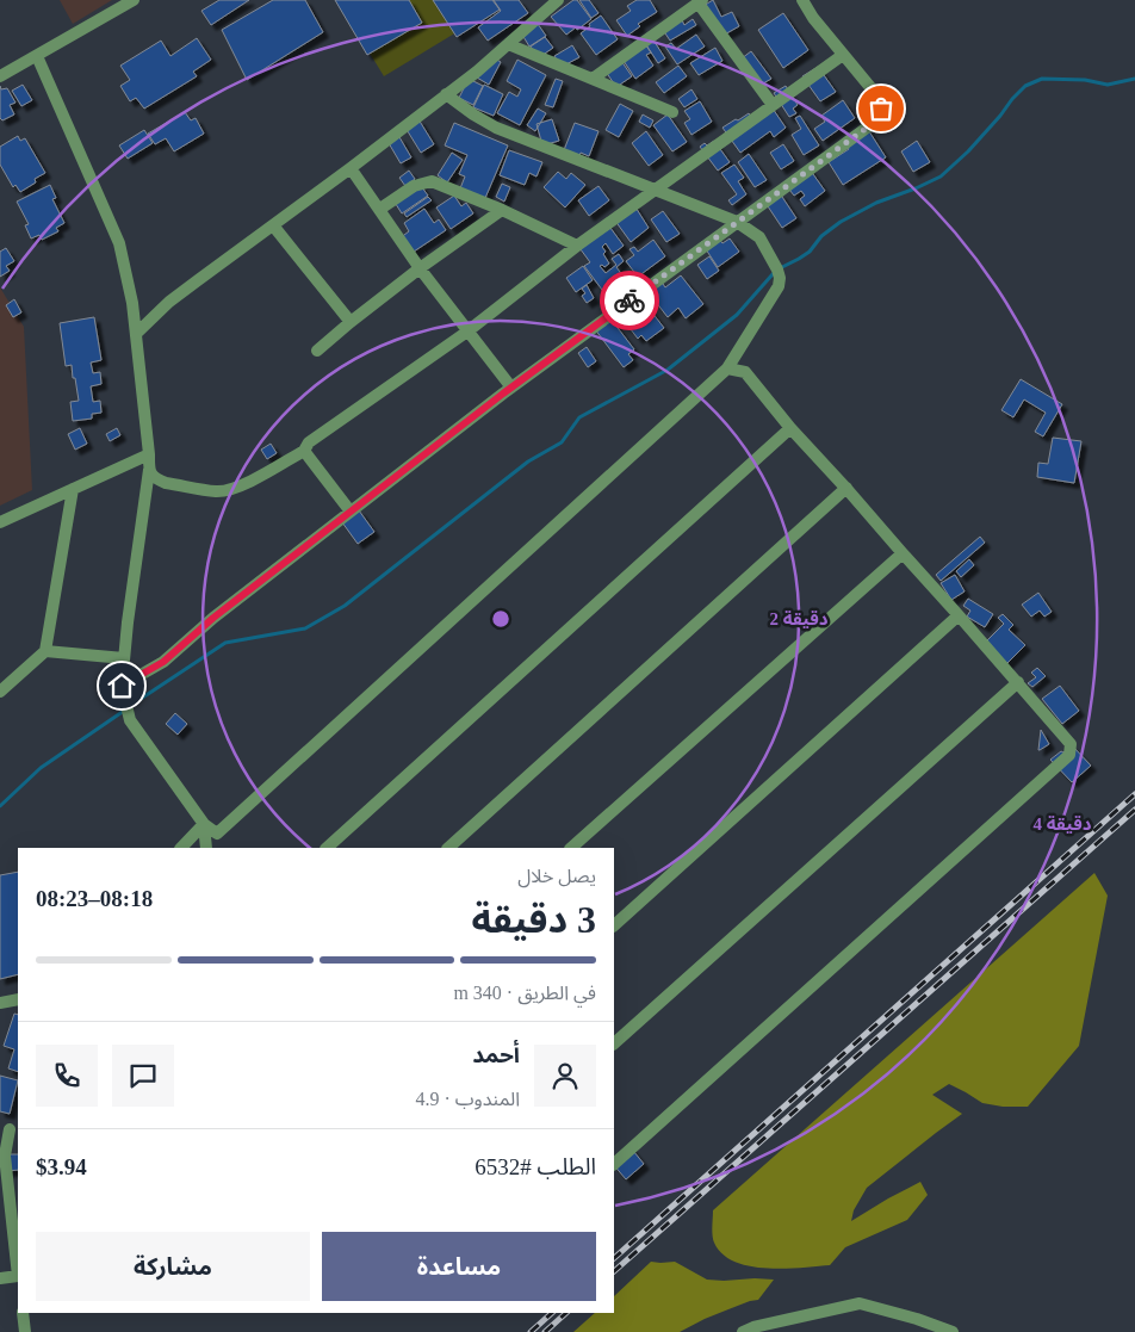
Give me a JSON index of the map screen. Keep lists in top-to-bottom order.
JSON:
{
  "page": {
    "heading": ["3 دقيقة", "يصل خلال", "08:18–08:23"],
    "panel": [
      "أحمد",
      "المندوب · 4.9",
      "الطلب #6532",
      "$3.94"
    ],
    "bar": "في الطريق · 340 m",
    "buttons": ["مساعدة", "مشاركة"]
  },
  "rings": ["2 دقيقة", "4 دقيقة"]
}
